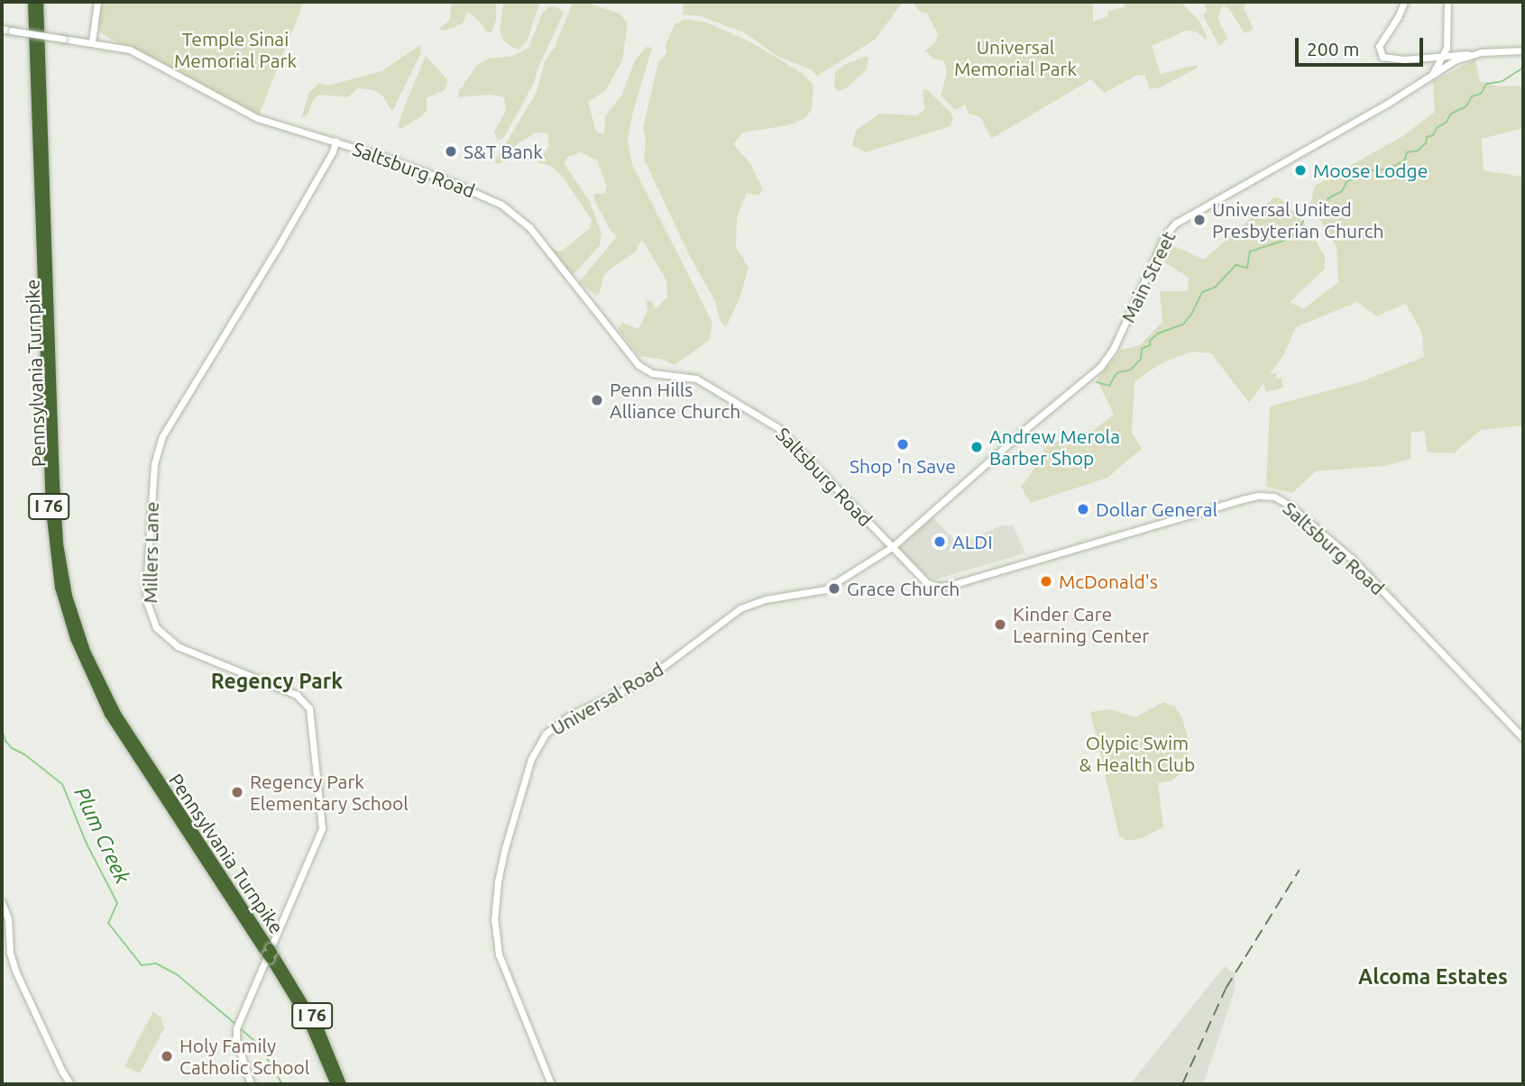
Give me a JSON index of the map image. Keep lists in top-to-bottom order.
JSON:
{
  "streets": {
    "highway": ["Pennsylvania Turnpike", "I 76"],
    "street": [
      "Saltsburg Road",
      "Main Street",
      "Millers Lane",
      "Universal Road"
    ]
  },
  "crossings": [
    ["Saltsburg Road", "Main Street"],
    ["Saltsburg Road", "Millers Lane"],
    ["Saltsburg Road", "Universal Road"],
    ["Main Street", "Universal Road"]
  ],
  "districts": ["Regency Park", "Alcoma Estates"],
  "water": ["Plum Creek"],
  "parks": ["Temple Sinai Memorial Park", "Universal Memorial Park", "Olypic Swim & Health Club"],
  "places": [
    "S&T Bank",
    "Moose Lodge",
    "Universal United Presbyterian Church",
    "Penn Hills Alliance Church",
    "Shop 'n Save",
    "Andrew Merola Barber Shop",
    "Dollar General",
    "ALDI",
    "McDonald's",
    "Grace Church",
    "Kinder Care Learning Center",
    "Regency Park Elementary School",
    "Holy Family Catholic School"
  ],
  "scale_bar": "200 m"
}
